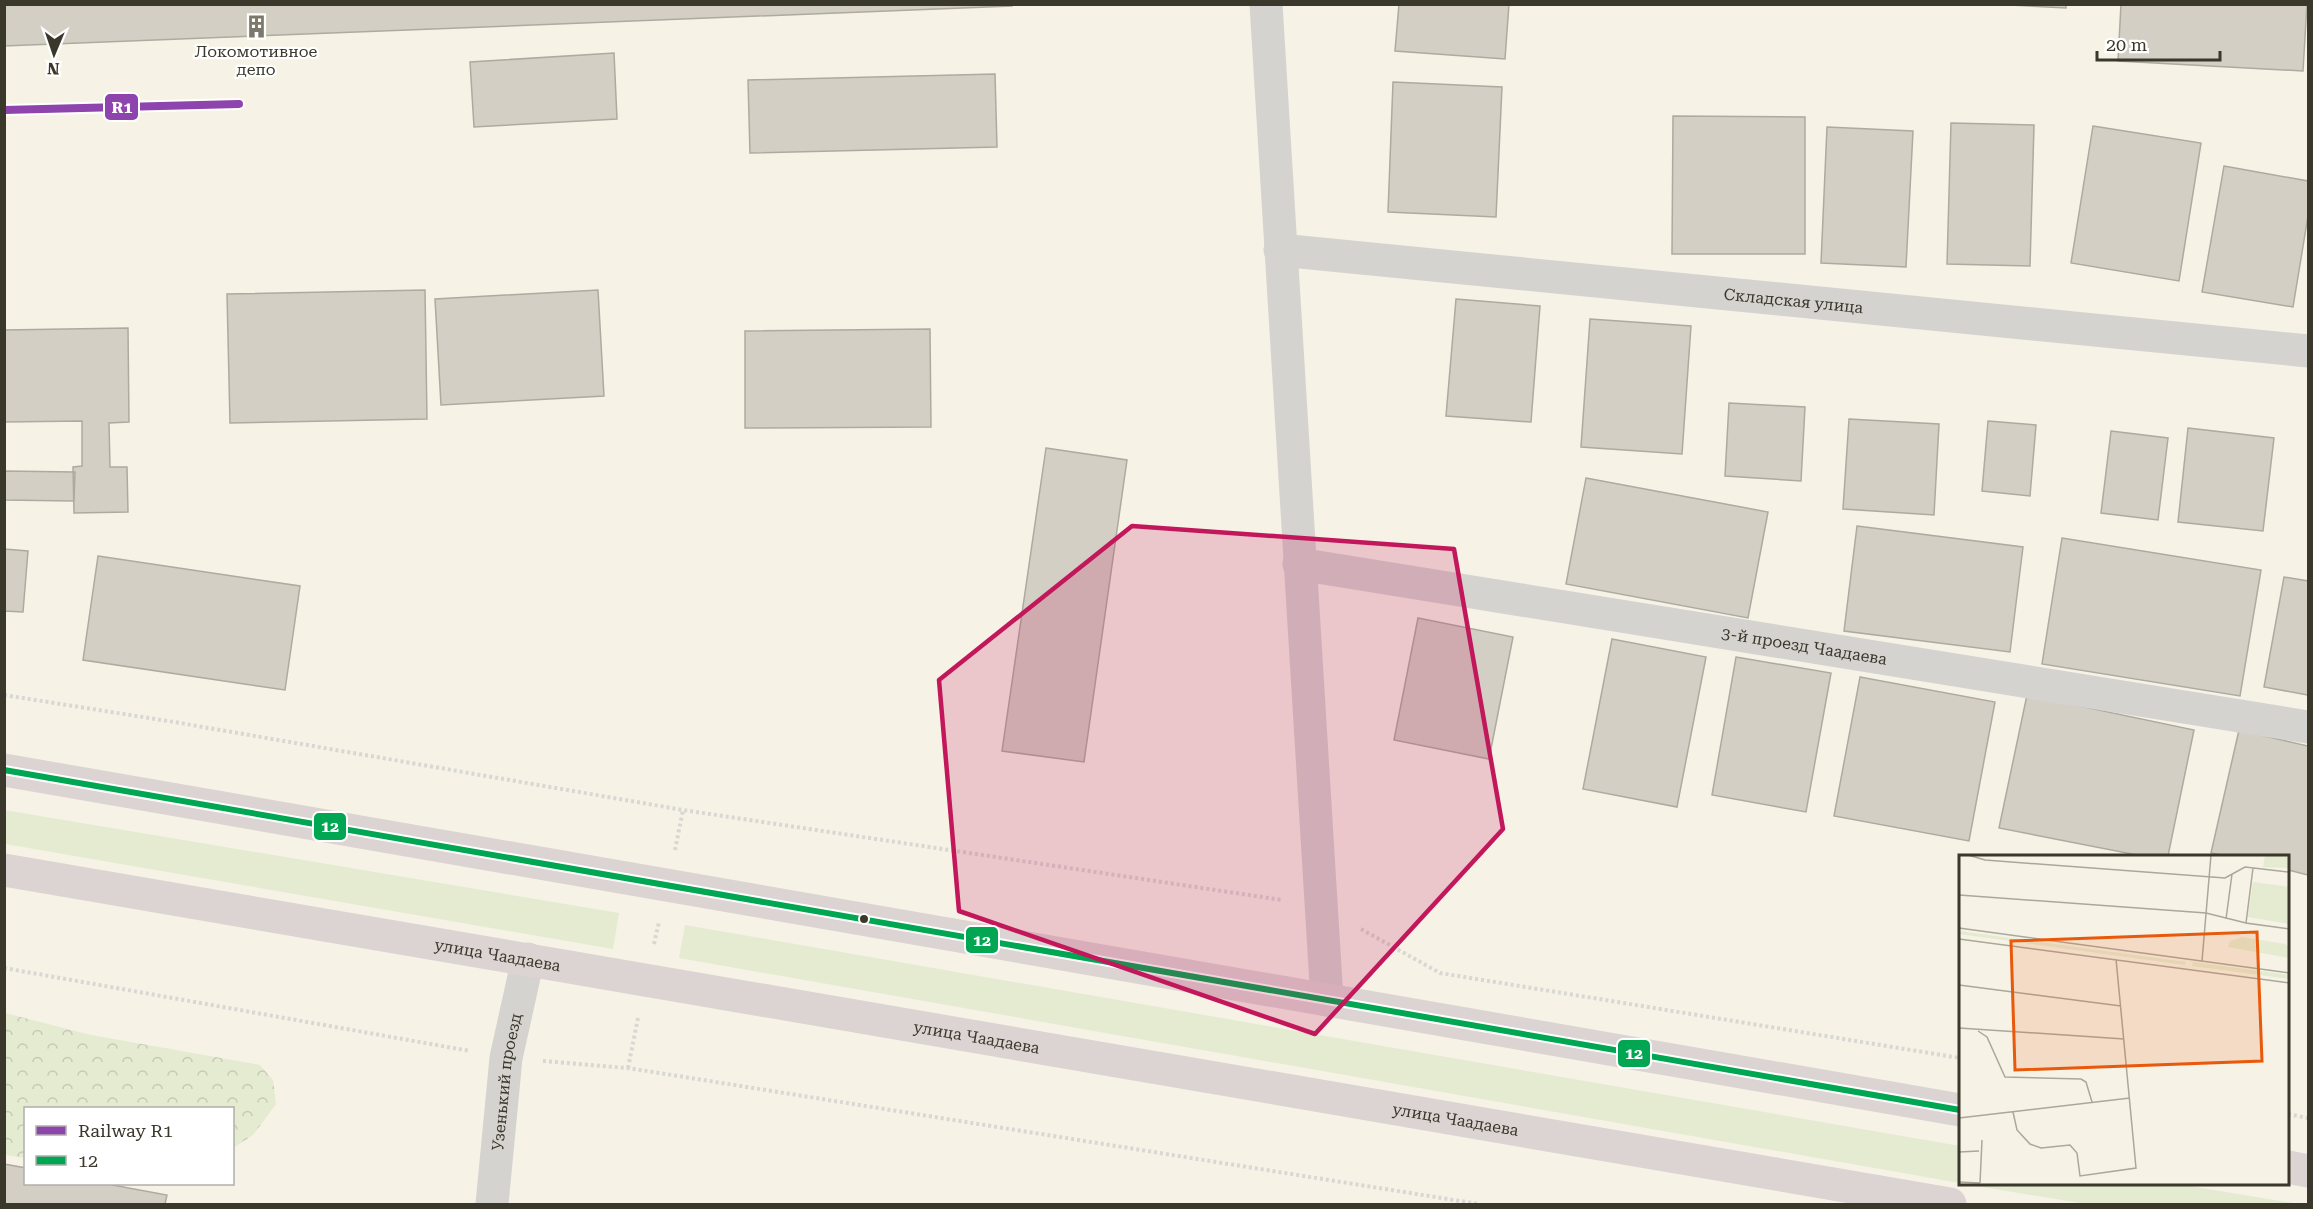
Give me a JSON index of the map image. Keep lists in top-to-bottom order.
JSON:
{
  "streets": {
    "main road": ["улица Чаадаева"],
    "street": ["Складская улица", "3-й проезд Чаадаева", "Узенький проезд"]
  },
  "crossings": [
    ["улица Чаадаева", "Узенький проезд"]
  ],
  "places": {
    "building": ["Локомотивное депо"]
  },
  "lines": ["rail line R1", "transit line 12"],
  "legend": ["Railway R1", "12"],
  "scale_bar": "20 m",
  "north": "bottom"
}
